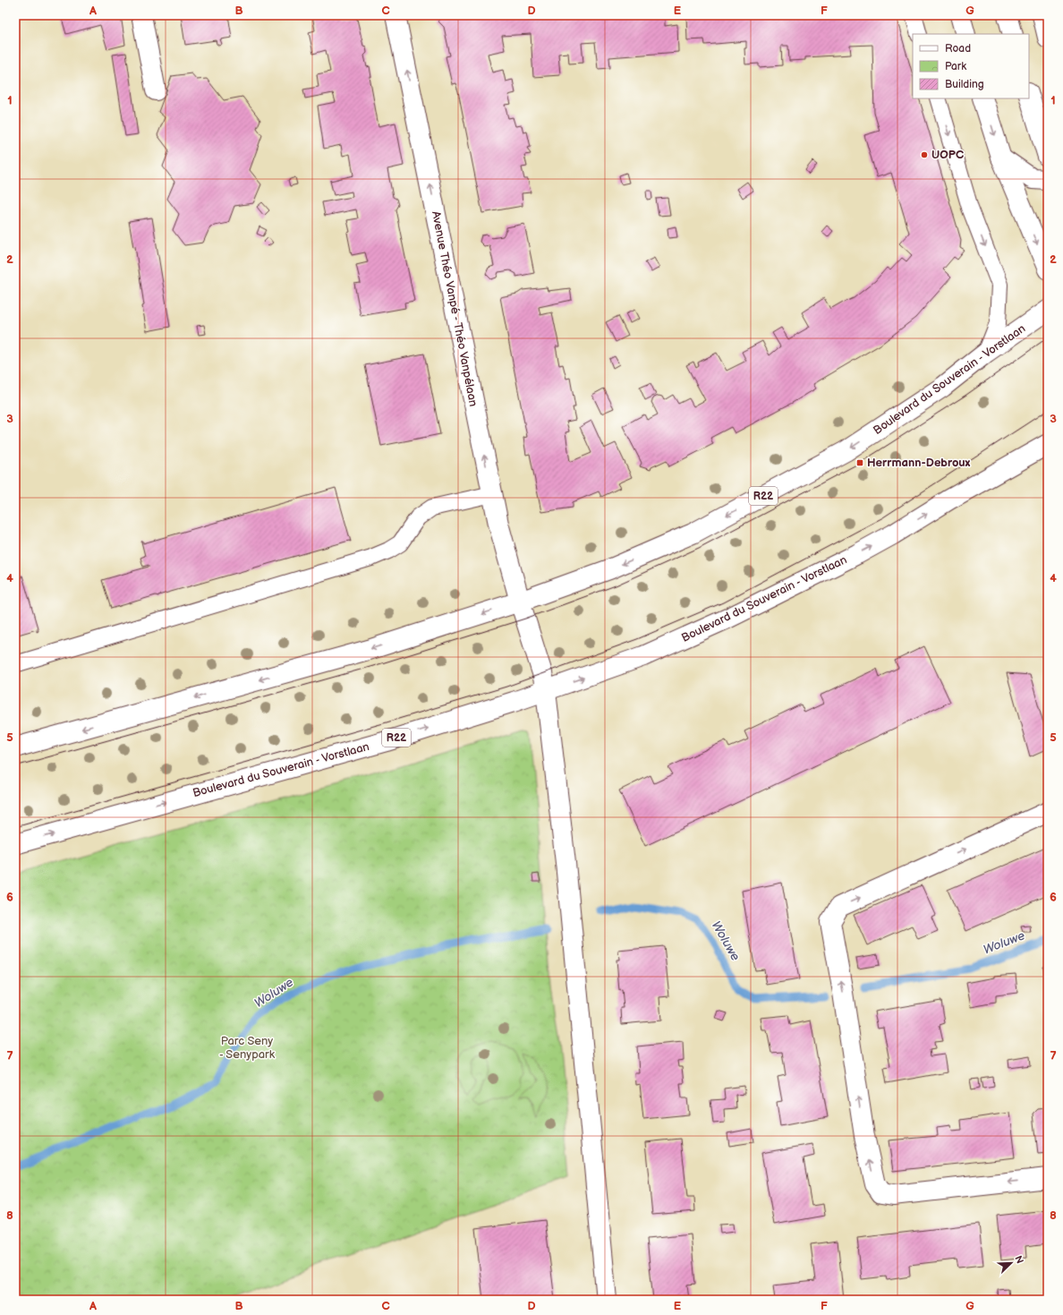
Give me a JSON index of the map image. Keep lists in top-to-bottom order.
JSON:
{
  "streets": {
    "main road": ["Avenue Théo Vanpé - Théo Vanpélaan", "Boulevard du Souverain - Vorstlaan", "R22"]
  },
  "crossings": [
    ["Avenue Théo Vanpé - Théo Vanpélaan", "Boulevard du Souverain - Vorstlaan"]
  ],
  "one_way": ["Avenue Théo Vanpé - Théo Vanpélaan"],
  "water": ["Woluwe"],
  "parks": ["Parc Seny - Senypark"],
  "places": {
    "other": ["UOPC"],
    "transit": ["Herrmann-Debroux"]
  },
  "legend": ["Road", "Park", "Building"],
  "north": "top right",
  "grid": {
    "columns": [
      "A",
      "B",
      "C",
      "D",
      "E",
      "F",
      "G"
    ],
    "rows": [
      "1",
      "2",
      "3",
      "4",
      "5",
      "6",
      "7",
      "8"
    ]
  }
}
